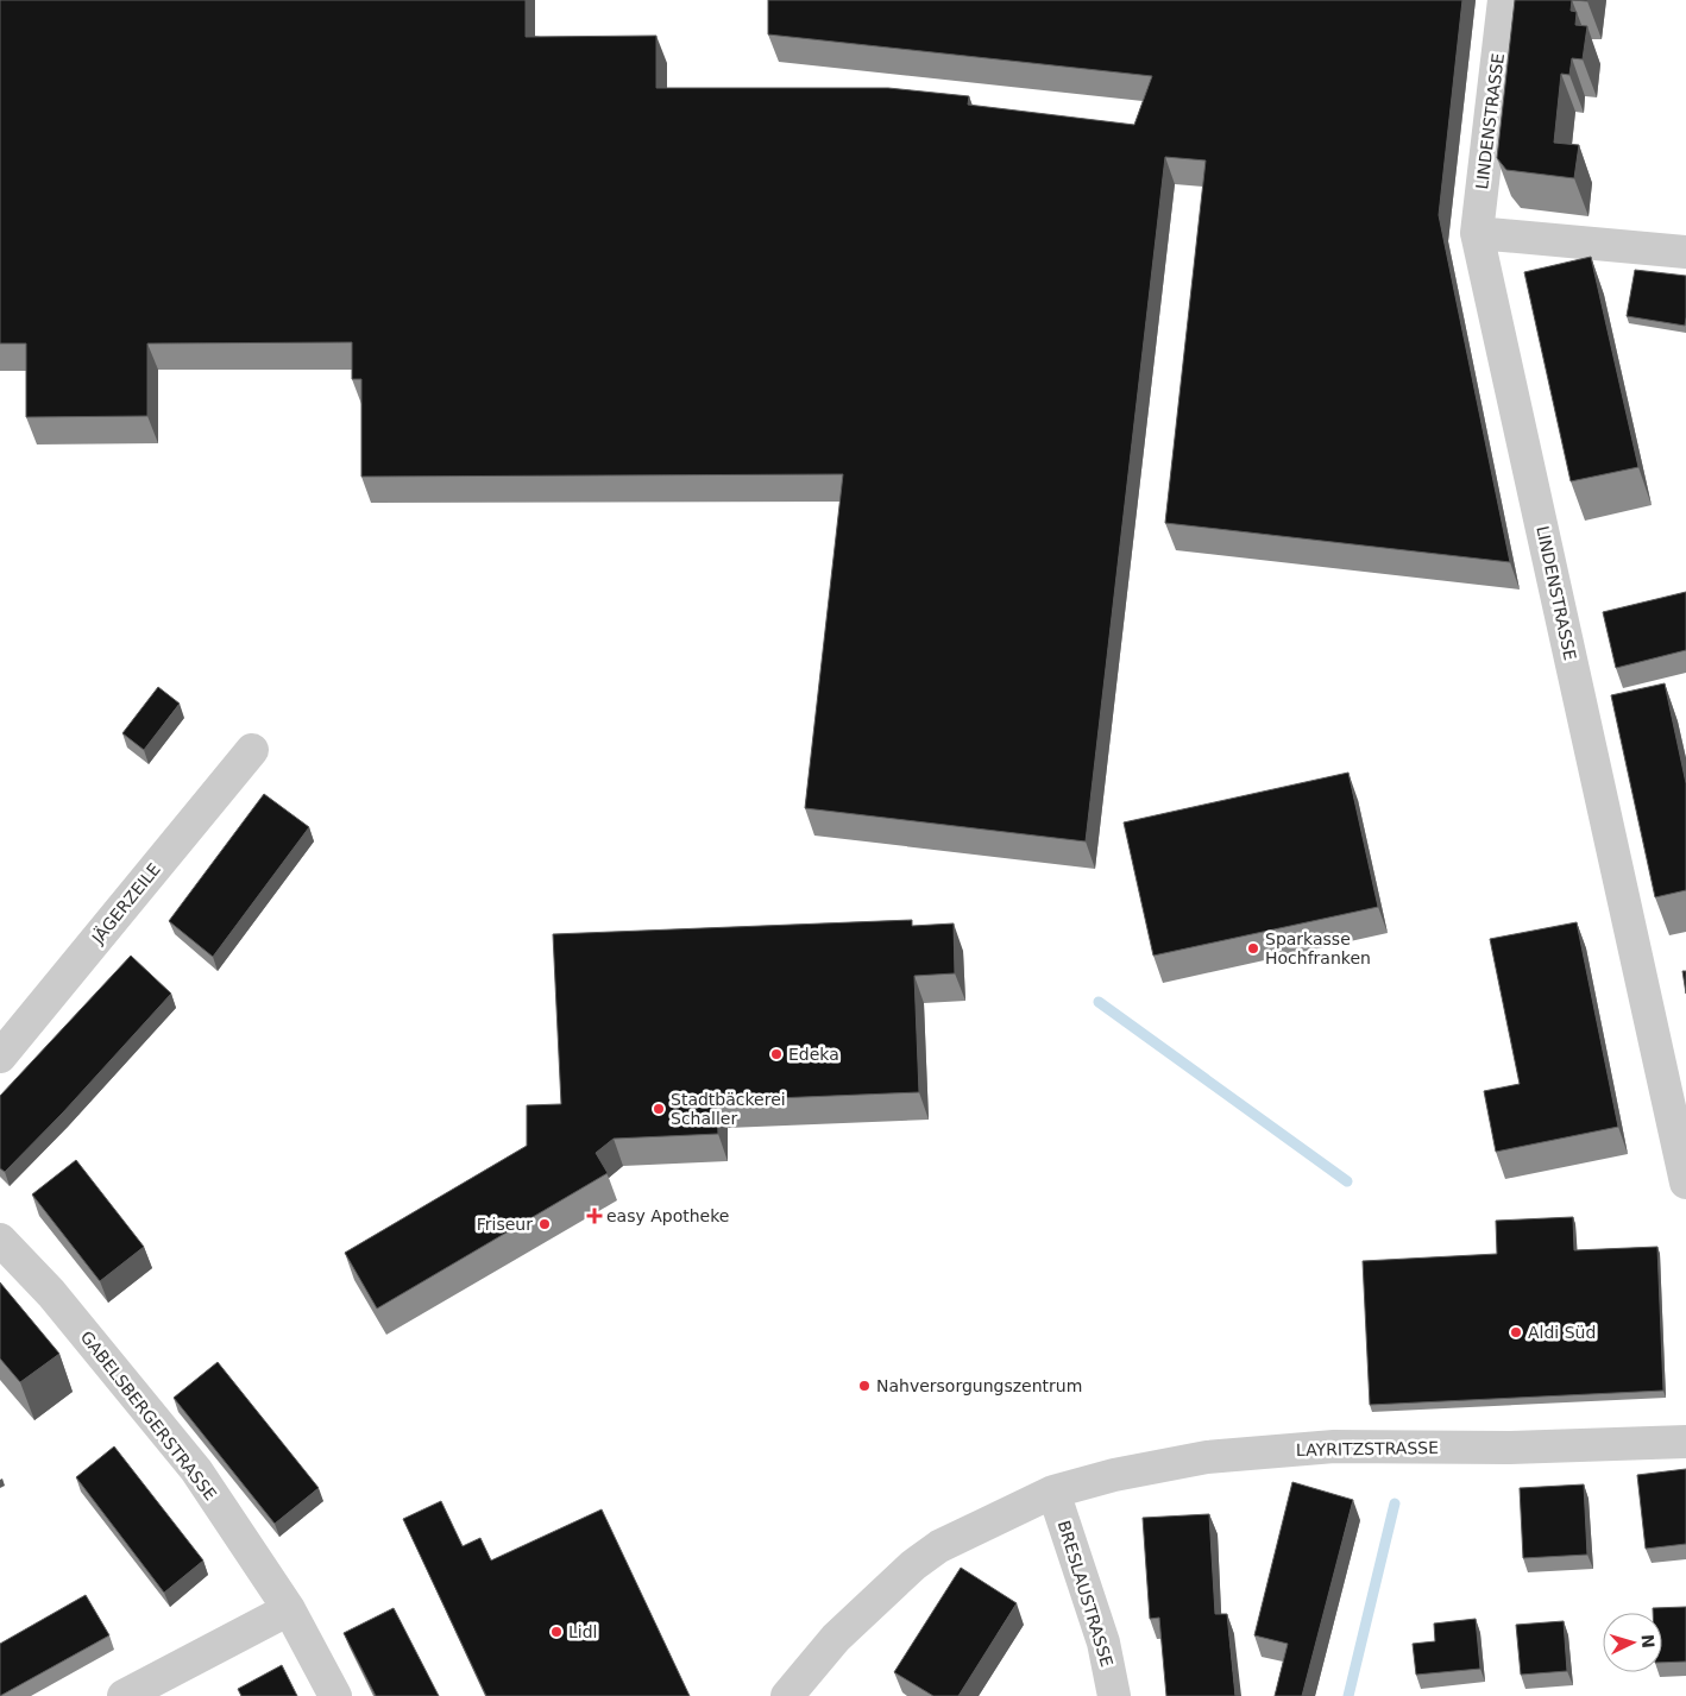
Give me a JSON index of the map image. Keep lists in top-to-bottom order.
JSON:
{
  "streets": {
    "street": [
      "LINDENSTRASSE",
      "JÄGERZEILE",
      "GABELSBERGERSTRASSE",
      "LAYRITZSTRASSE",
      "BRESLAUSTRASSE"
    ]
  },
  "crossings": [
    ["LAYRITZSTRASSE", "BRESLAUSTRASSE"]
  ],
  "places": {
    "other": [
      "Sparkasse Hochfranken",
      "Edeka",
      "Stadtbäckerei Schaller",
      "Friseur",
      "Aldi Süd",
      "Nahversorgungszentrum",
      "Lidl"
    ],
    "health": ["easy Apotheke"]
  },
  "north": "right"
}
